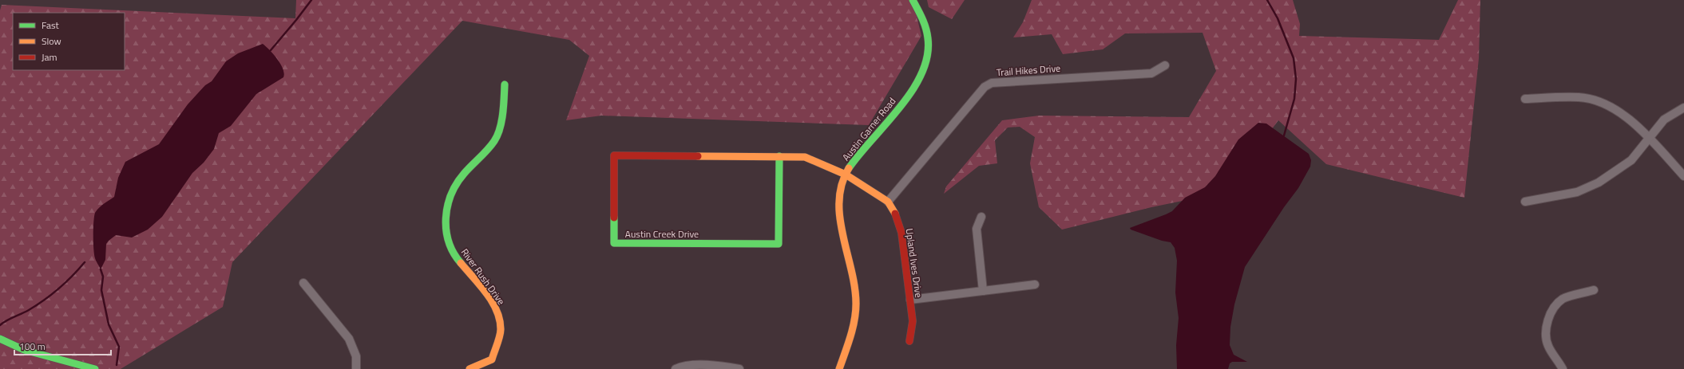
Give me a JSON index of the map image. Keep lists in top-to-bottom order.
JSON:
{
  "streets": {
    "street": [
      "Trail Hikes Drive",
      "Austin Garner Road",
      "Austin Creek Drive",
      "Upland Ives Drive",
      "River Rush Drive"
    ]
  },
  "crossings": [
    ["Trail Hikes Drive", "Upland Ives Drive"],
    ["Austin Garner Road", "Austin Creek Drive"],
    ["Austin Garner Road", "Upland Ives Drive"],
    ["Austin Creek Drive", "Upland Ives Drive"]
  ],
  "legend": ["Fast", "Slow", "Jam"],
  "scale_bar": "100 m"
}
